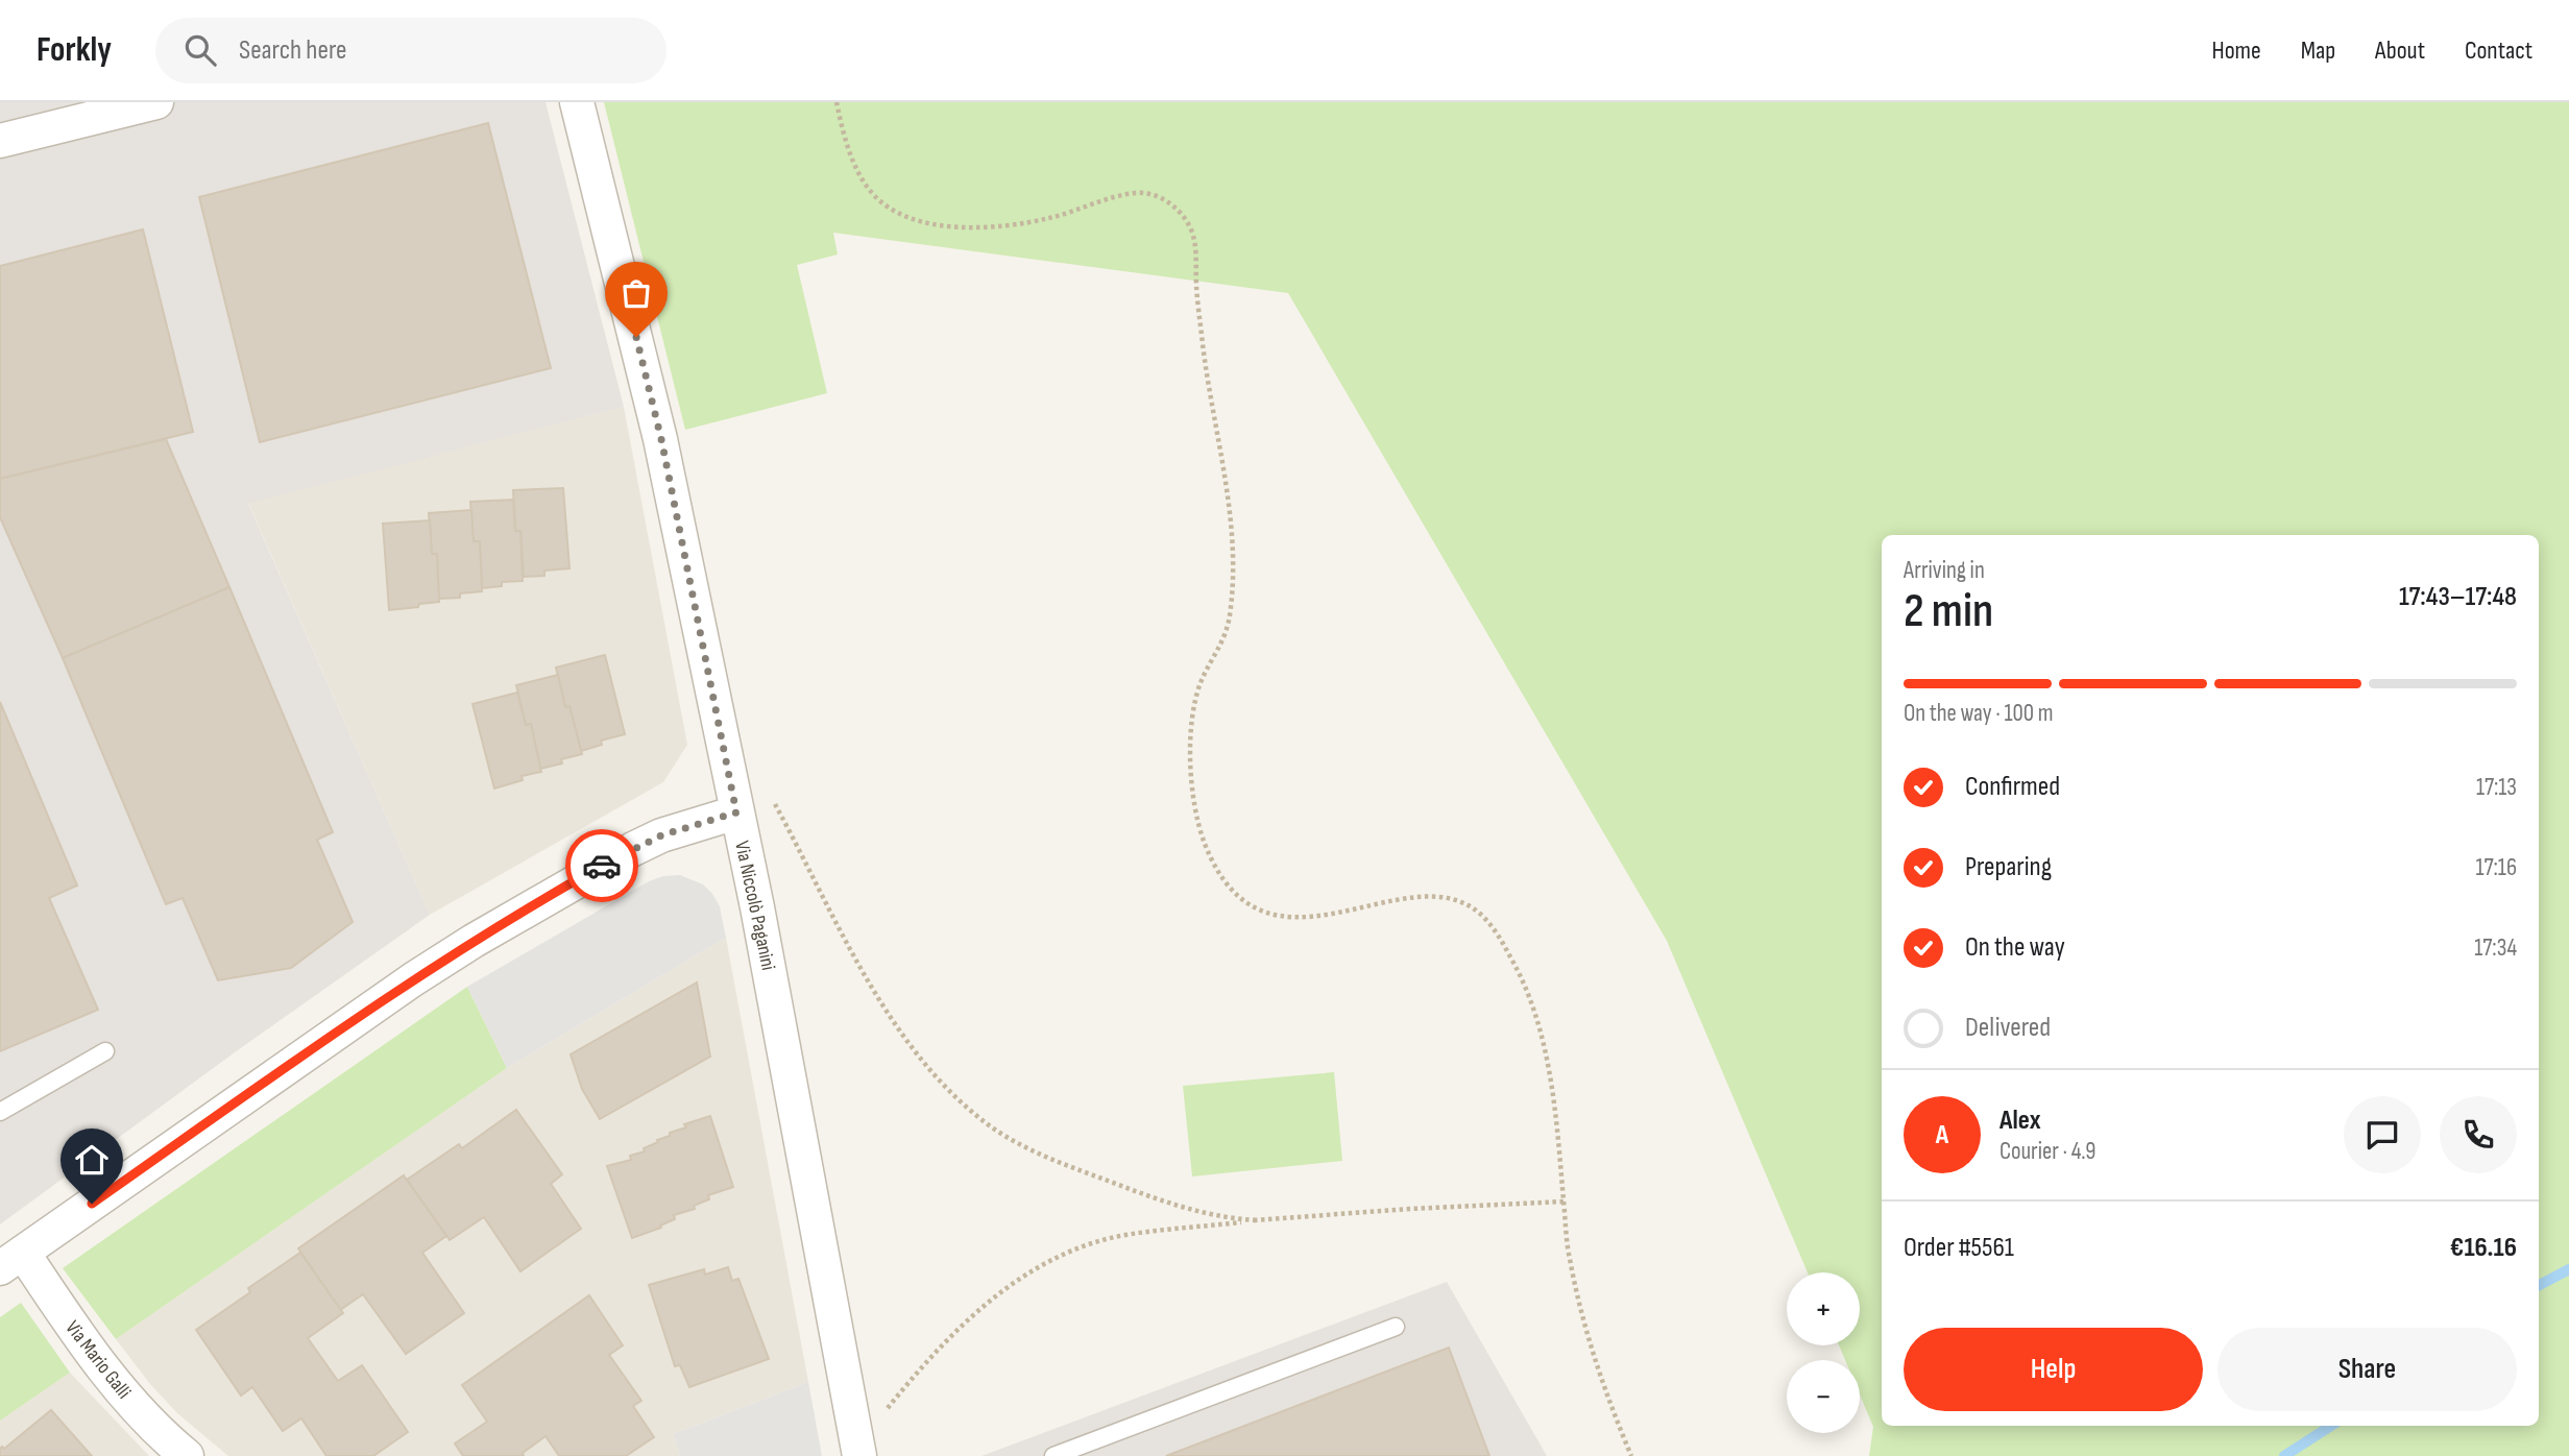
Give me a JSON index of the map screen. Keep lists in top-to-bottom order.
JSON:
{
  "streets": {
    "street": ["Via Niccolò Paganini", "Via Mario Galli"]
  },
  "page": {
    "header": "Forkly",
    "search": "Search here",
    "nav": [
      "Home",
      "Map",
      "About",
      "Contact"
    ],
    "heading": ["2 min", "Arriving in", "17:43–17:48"],
    "panel": [
      "Alex",
      "Courier · 4.9",
      "Order #5561",
      "€16.16"
    ],
    "bar": "On the way · 100 m",
    "list": [
      ["Confirmed", "17:13"],
      ["Preparing", "17:16"],
      ["On the way", "17:34"],
      "Delivered"
    ],
    "round": "A",
    "map_buttons": ["+", "−"],
    "buttons": ["Help", "Share"]
  }
}
